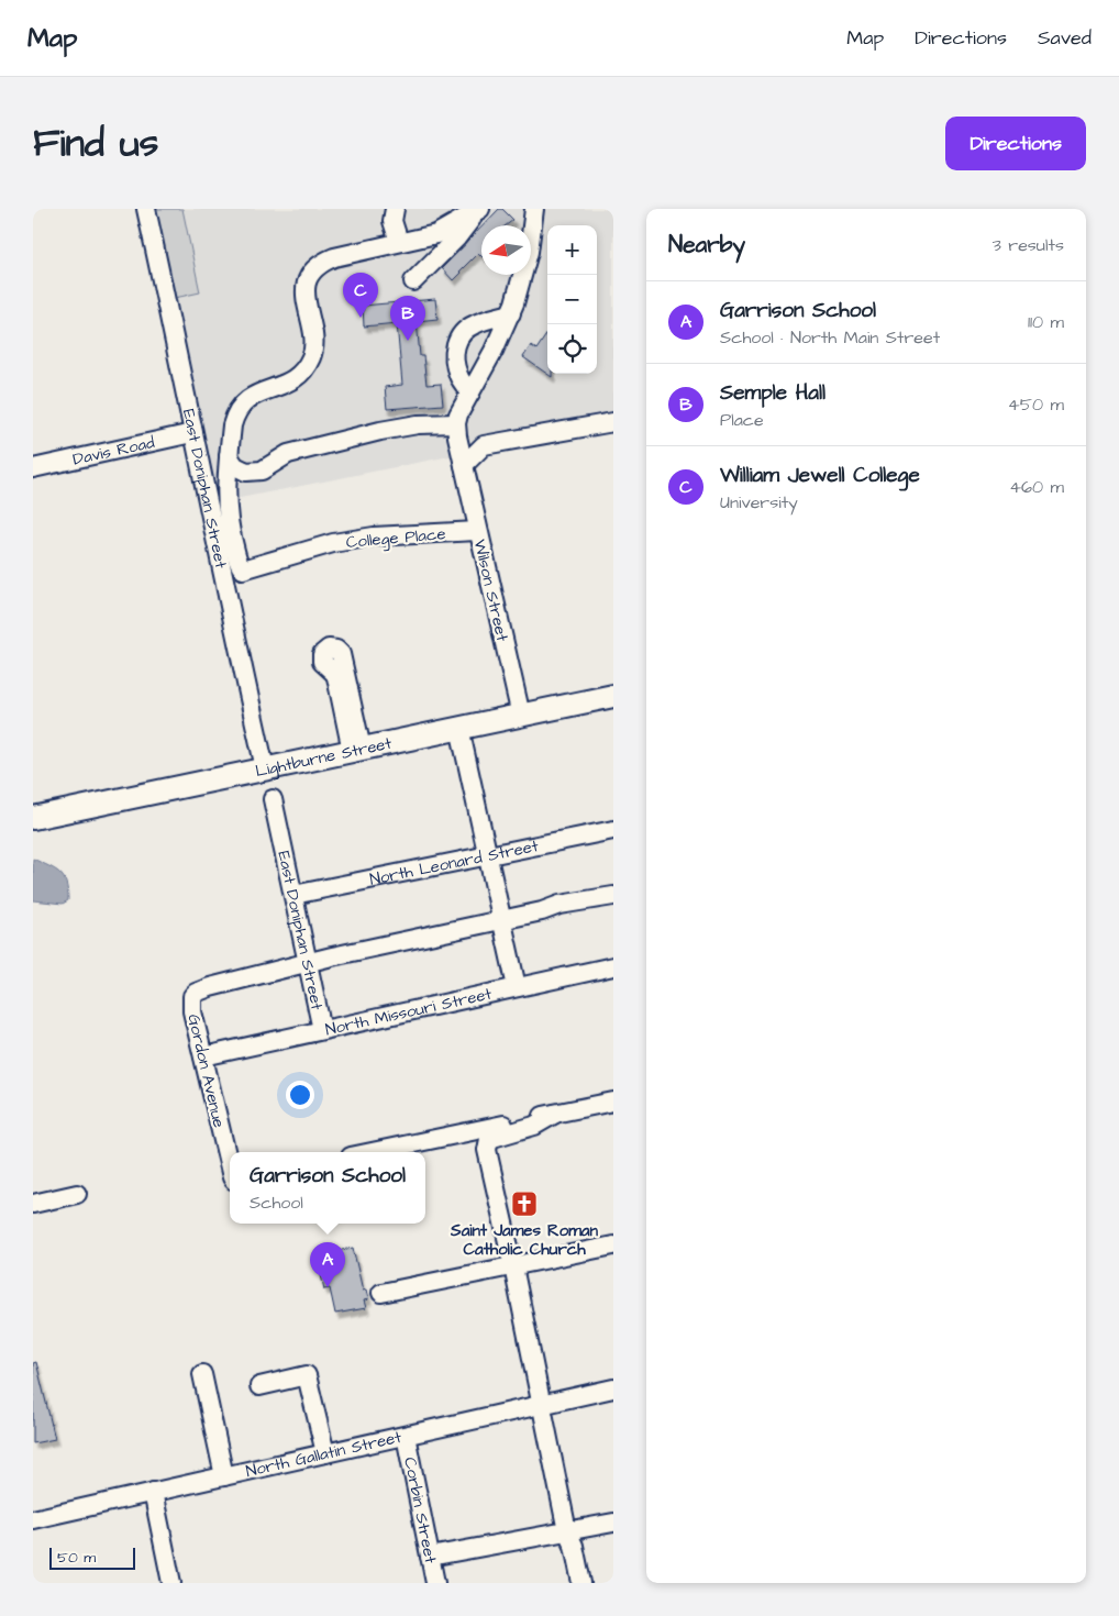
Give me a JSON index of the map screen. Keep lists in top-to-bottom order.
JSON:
{
  "streets": {
    "main road": ["Lightburne Street"],
    "street": [
      "Davis Road",
      "East Doniphan Street",
      "College Place",
      "Wilson Street",
      "North Leonard Street",
      "North Missouri Street",
      "Gordon Avenue",
      "North Gallatin Street",
      "Corbin Street"
    ]
  },
  "crossings": [
    ["Davis Road", "East Doniphan Street"],
    ["East Doniphan Street", "Lightburne Street"],
    ["East Doniphan Street", "North Leonard Street"],
    ["East Doniphan Street", "North Missouri Street"],
    ["East Doniphan Street", "Gordon Avenue"],
    ["College Place", "Wilson Street"],
    ["Wilson Street", "Lightburne Street"],
    ["North Missouri Street", "Gordon Avenue"],
    ["North Gallatin Street", "Corbin Street"]
  ],
  "places": {
    "church": ["Saint James Roman Catholic Church"]
  },
  "scale_bar": "50 m",
  "north": "left",
  "page": {
    "header": "Map",
    "nav": ["Map", "Directions", "Saved"],
    "title": "Find us",
    "buttons": "Directions",
    "heading": ["Nearby", "3 results"],
    "map_buttons": ["+", "−"],
    "pins": ["C", "B", "A"],
    "list": [
      {
        "mark": "A",
        "name": "Garrison School",
        "note": "School · North Main Street",
        "value": "110 m"
      },
      {
        "mark": "B",
        "name": "Semple Hall",
        "note": "Place",
        "value": "450 m"
      },
      {
        "mark": "C",
        "name": "William Jewell College",
        "note": "University",
        "value": "460 m"
      }
    ],
    "popup": ["Garrison School", "School"],
    "scale": "50 m"
  }
}
